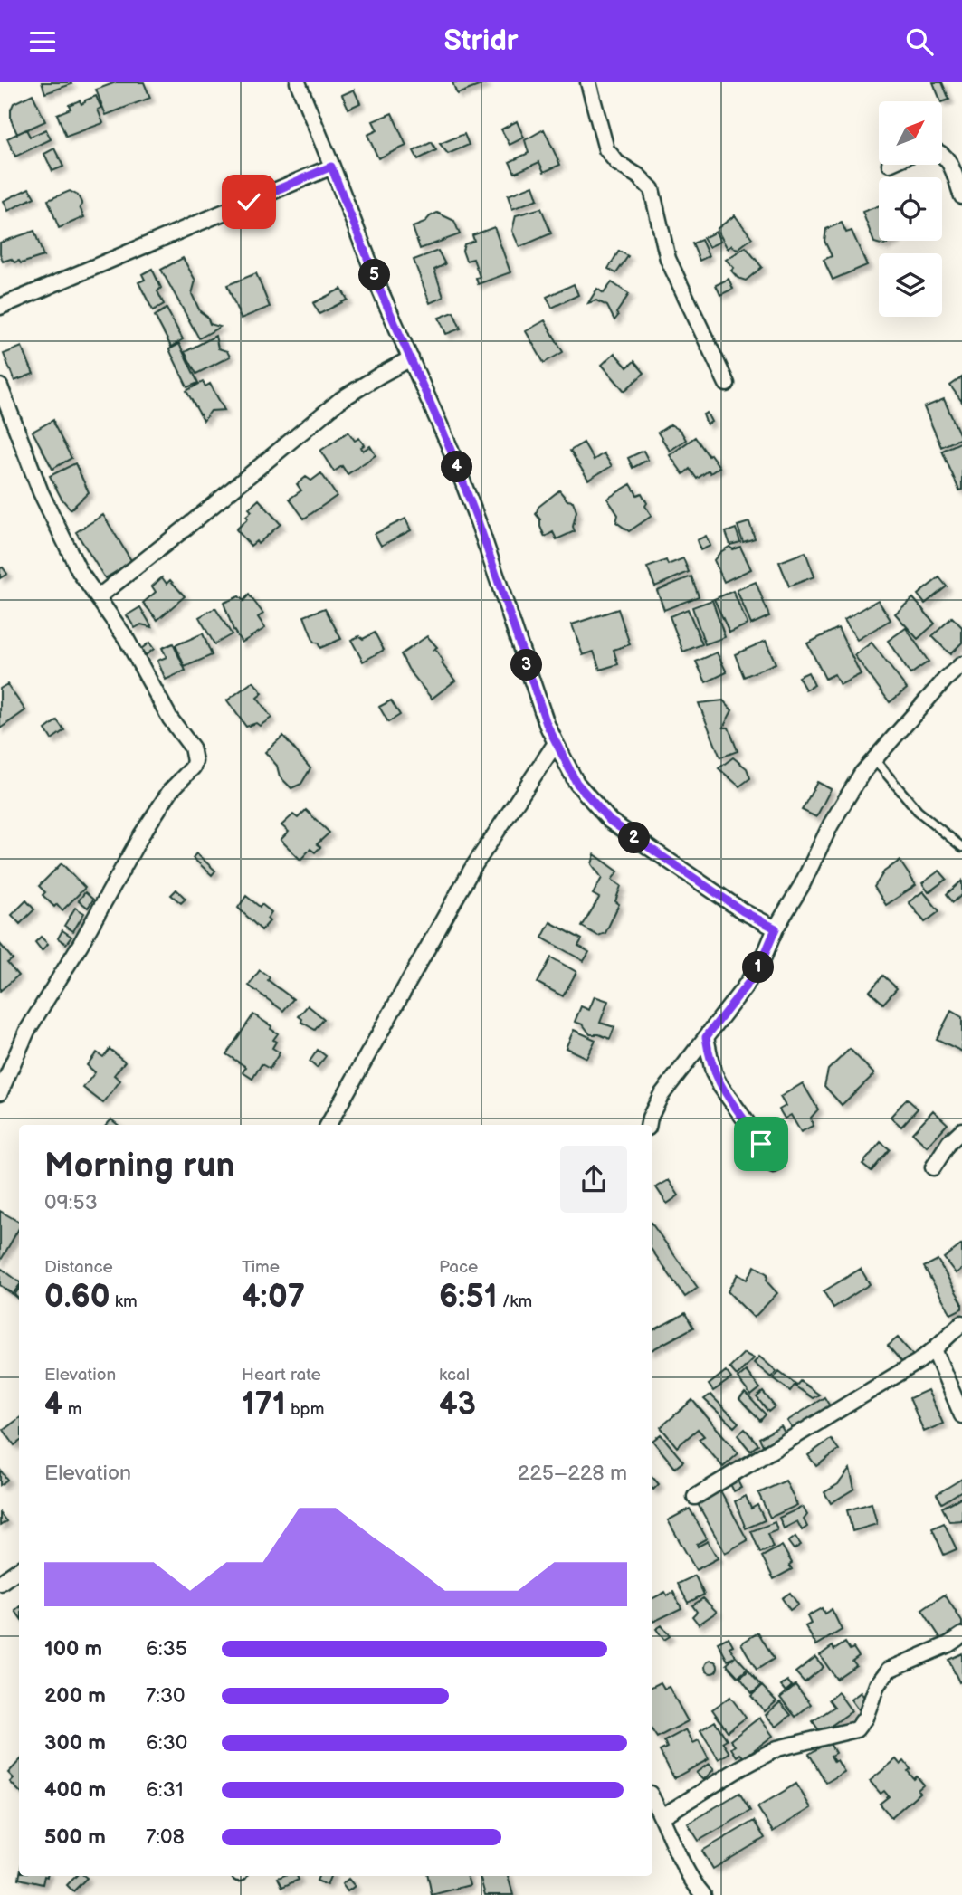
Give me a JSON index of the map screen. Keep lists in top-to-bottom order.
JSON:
{
  "north": "top right",
  "page": {
    "header": "Stridr",
    "pins": [
      "5",
      "4",
      "3",
      "2",
      "1"
    ],
    "heading": ["Morning run", "09:53"],
    "stats": [
      ["Distance", "0.60 km"],
      ["Time", "4:07"],
      ["Pace", "6:51 /km"],
      ["Elevation", "4 m"],
      ["Heart rate", "171 bpm"],
      ["kcal", "43"]
    ],
    "chart": ["Elevation", "225–228 m"],
    "list": [
      {
        "name": "100 m",
        "note": "6:35"
      },
      {
        "name": "200 m",
        "note": "7:30"
      },
      {
        "name": "300 m",
        "note": "6:30"
      },
      {
        "name": "400 m",
        "note": "6:31"
      },
      {
        "name": "500 m",
        "note": "7:08"
      }
    ]
  }
}
